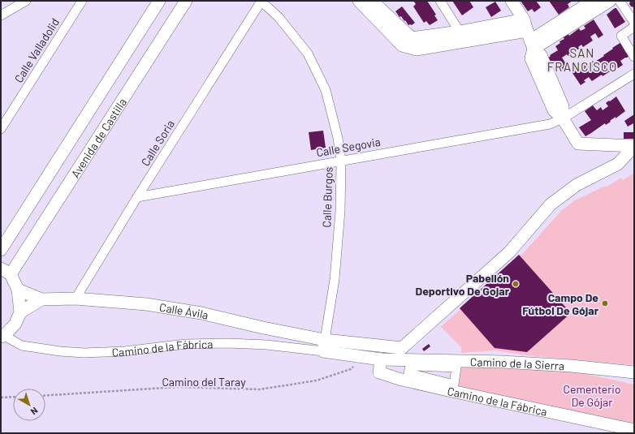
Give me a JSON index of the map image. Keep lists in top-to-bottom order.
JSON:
{
  "streets": {
    "street": [
      "Calle Valladolid",
      "Avenida de Castilla",
      "Calle Soria",
      "Calle Segovia",
      "Calle Burgos",
      "Calle Ávila",
      "Camino de la Fábrica",
      "Camino de la Sierra"
    ],
    "path": ["Camino del Taray"]
  },
  "crossings": [
    ["Calle Soria", "Calle Segovia"],
    ["Calle Soria", "Calle Burgos"],
    ["Calle Soria", "Calle Ávila"],
    ["Calle Segovia", "Calle Burgos"],
    ["Calle Burgos", "Calle Ávila"],
    ["Calle Burgos", "Camino de la Fábrica"],
    ["Calle Ávila", "Camino de la Fábrica"],
    ["Camino de la Fábrica", "Camino de la Sierra"],
    ["Camino de la Fábrica", "Camino del Taray"]
  ],
  "districts": ["SAN FRANCISCO"],
  "parks": ["Cementerio De Gójar"],
  "places": ["Pabellón Deportivo De Gojar", "Campo De Fútbol De Gójar"],
  "north": "bottom right"
}
